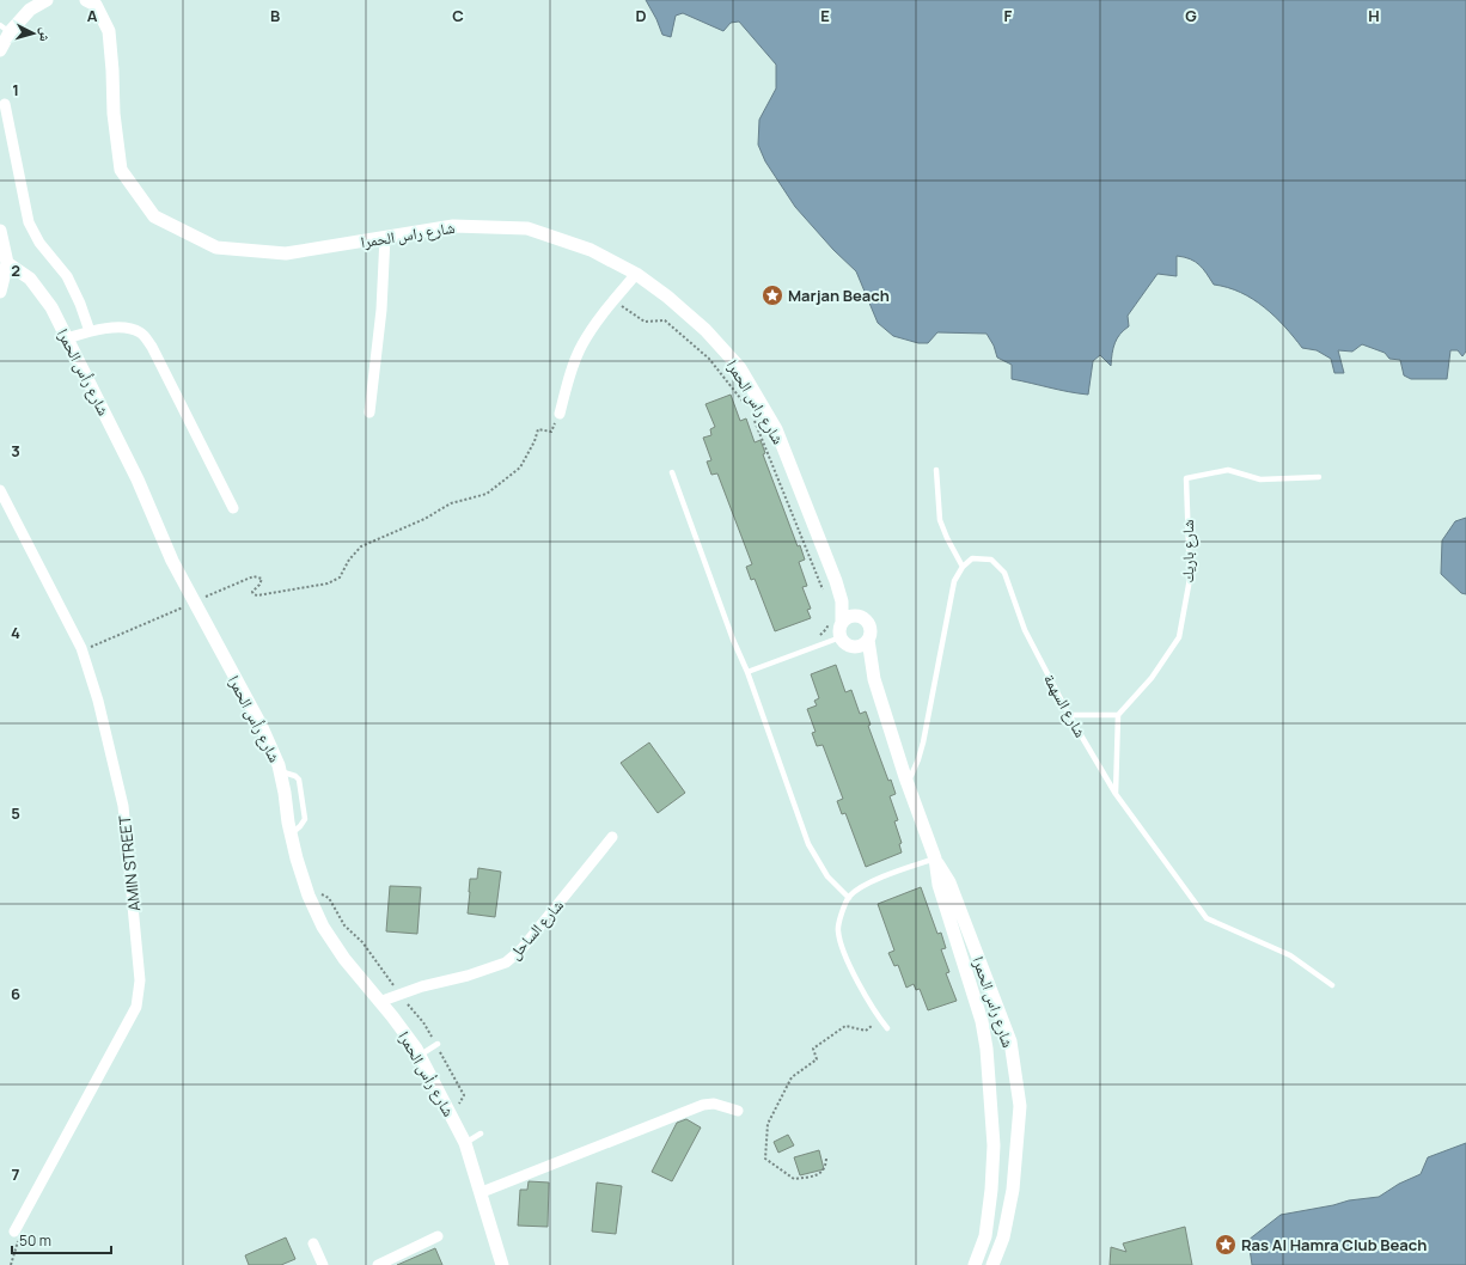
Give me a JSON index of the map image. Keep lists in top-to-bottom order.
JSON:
{
  "streets": {
    "street": [
      "شارع راس الحمرا",
      "شارع رأس الحمرا",
      "AMIN STREET",
      "شارع الساحل"
    ],
    "lane": ["شارع باريك", "شارع السهمة"]
  },
  "crossings": [
    ["شارع رأس الحمرا", "شارع الساحل"]
  ],
  "places": {
    "place": ["Marjan Beach", "Ras Al Hamra Club Beach"]
  },
  "scale_bar": "50 m",
  "north": "right",
  "grid": {
    "columns": [
      "A",
      "B",
      "C",
      "D",
      "E",
      "F",
      "G",
      "H"
    ],
    "rows": [
      "1",
      "2",
      "3",
      "4",
      "5",
      "6",
      "7"
    ]
  }
}
